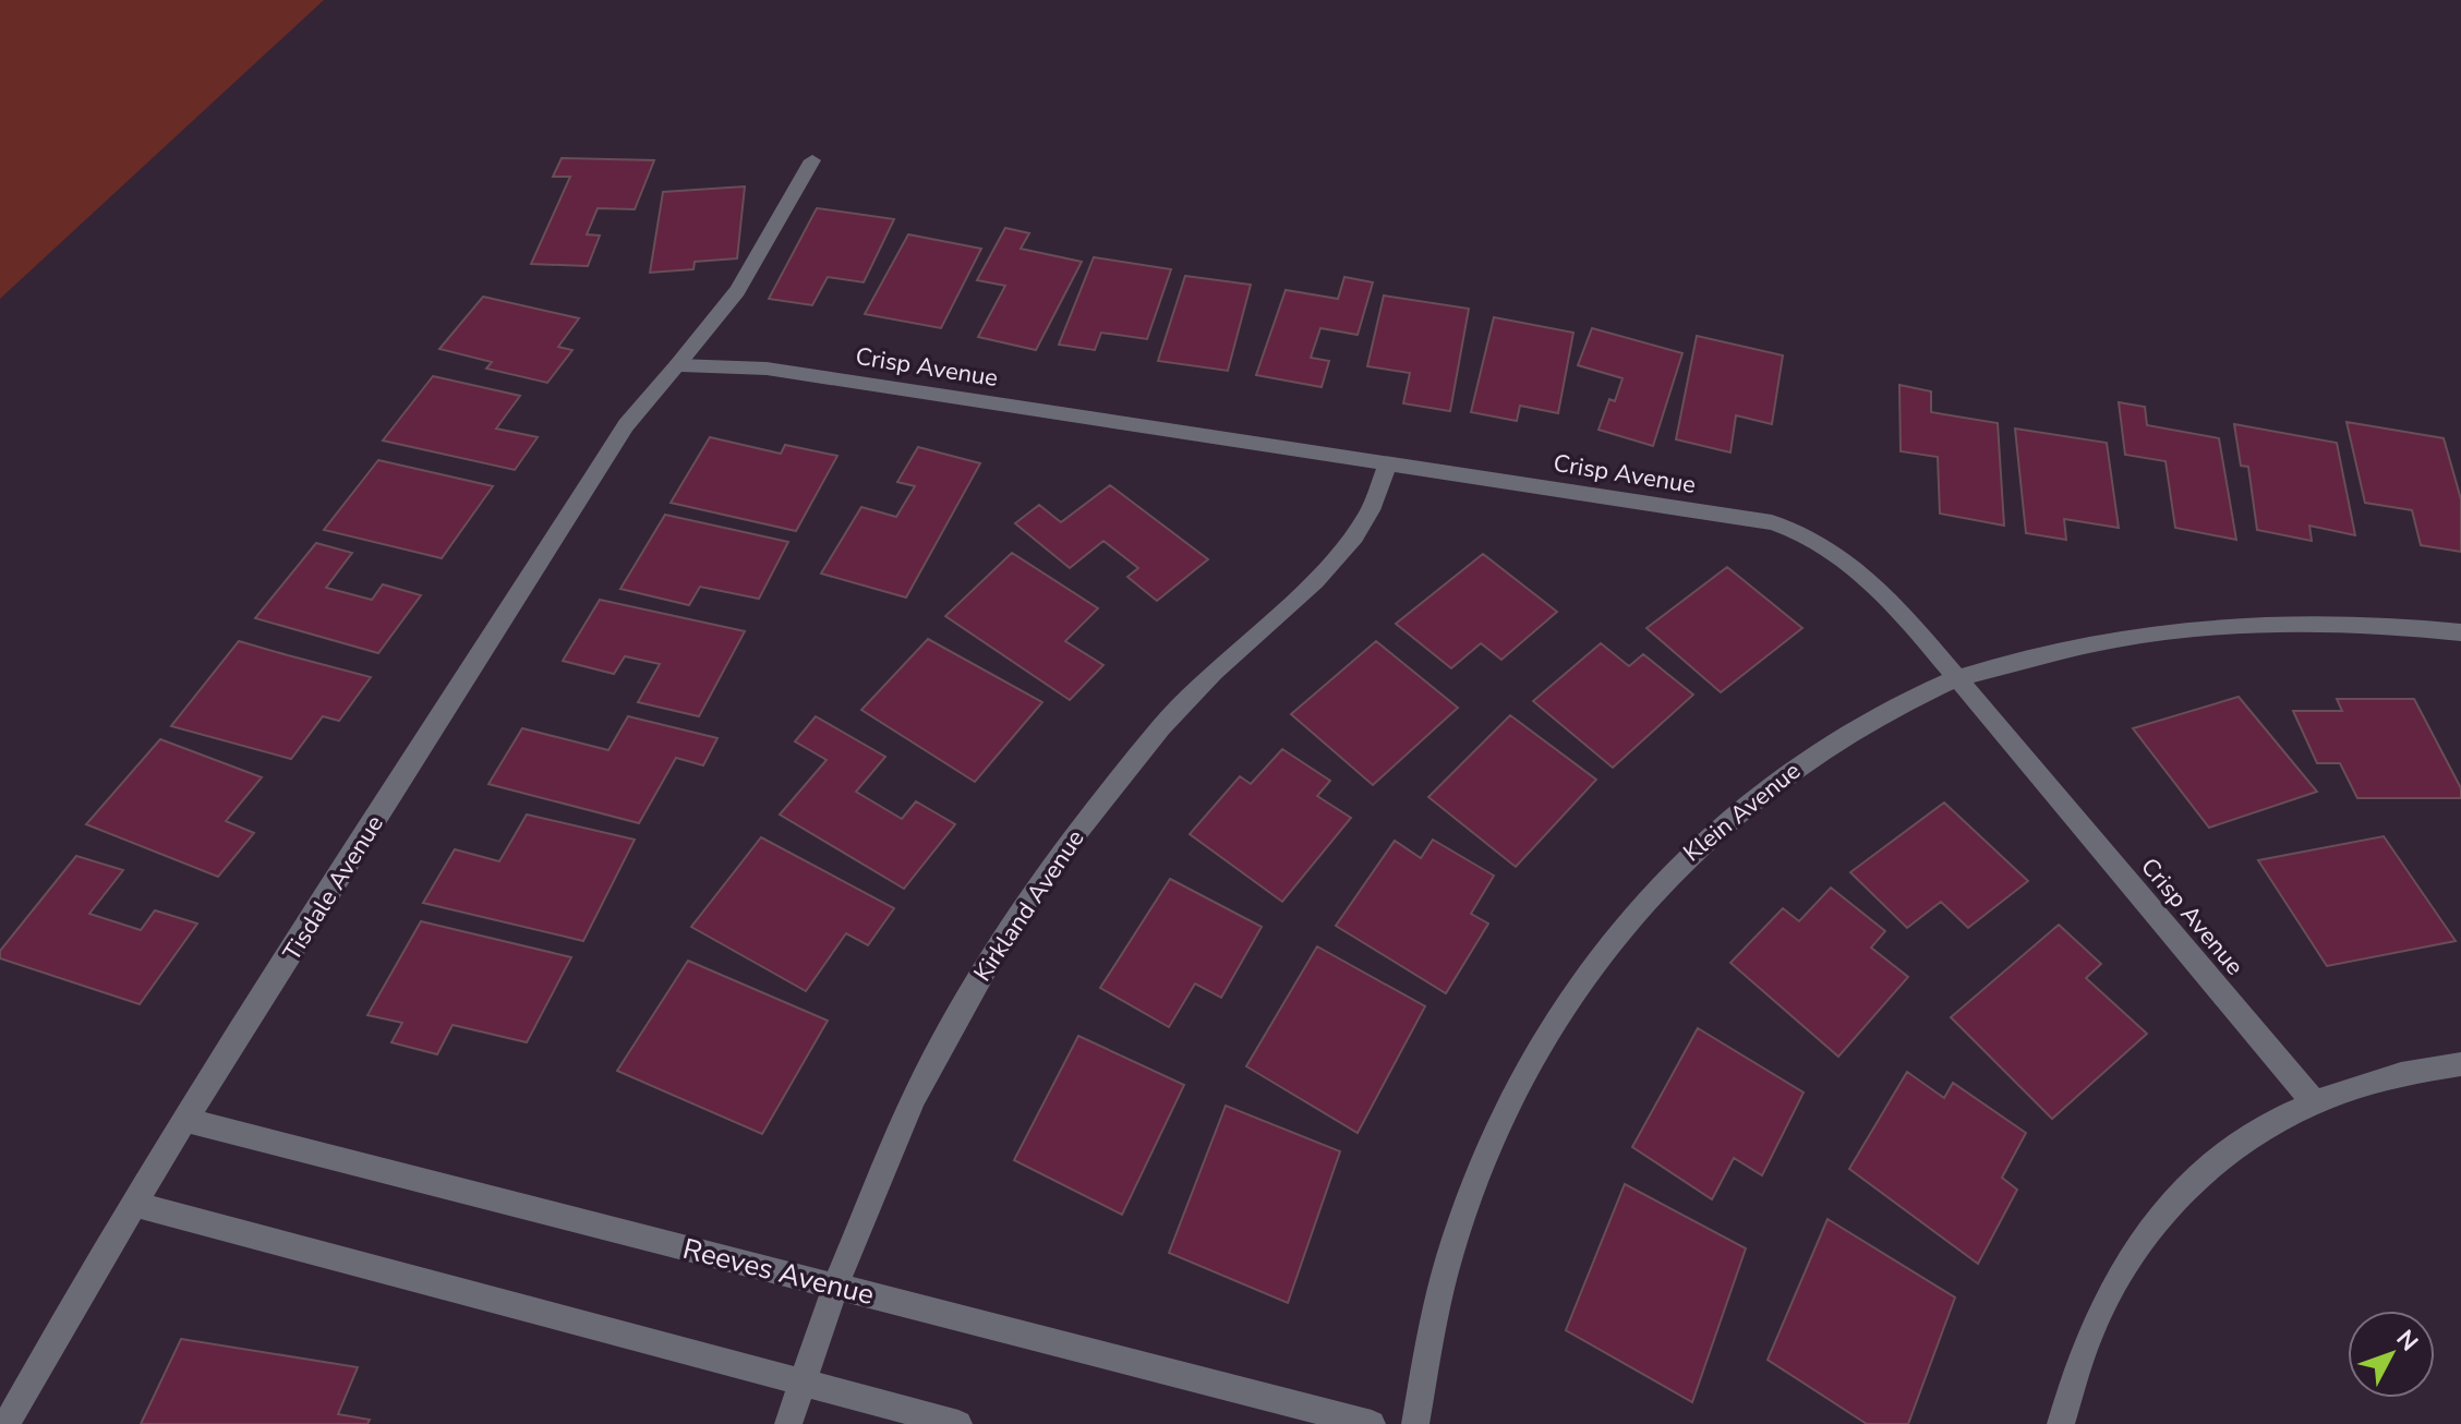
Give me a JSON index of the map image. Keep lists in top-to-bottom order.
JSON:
{
  "streets": {
    "street": [
      "Crisp Avenue",
      "Klein Avenue",
      "Tisdale Avenue",
      "Kirkland Avenue",
      "Reeves Avenue"
    ]
  },
  "crossings": [
    ["Crisp Avenue", "Klein Avenue"],
    ["Crisp Avenue", "Tisdale Avenue"],
    ["Crisp Avenue", "Kirkland Avenue"],
    ["Tisdale Avenue", "Reeves Avenue"],
    ["Kirkland Avenue", "Reeves Avenue"]
  ],
  "north": "top right"
}
